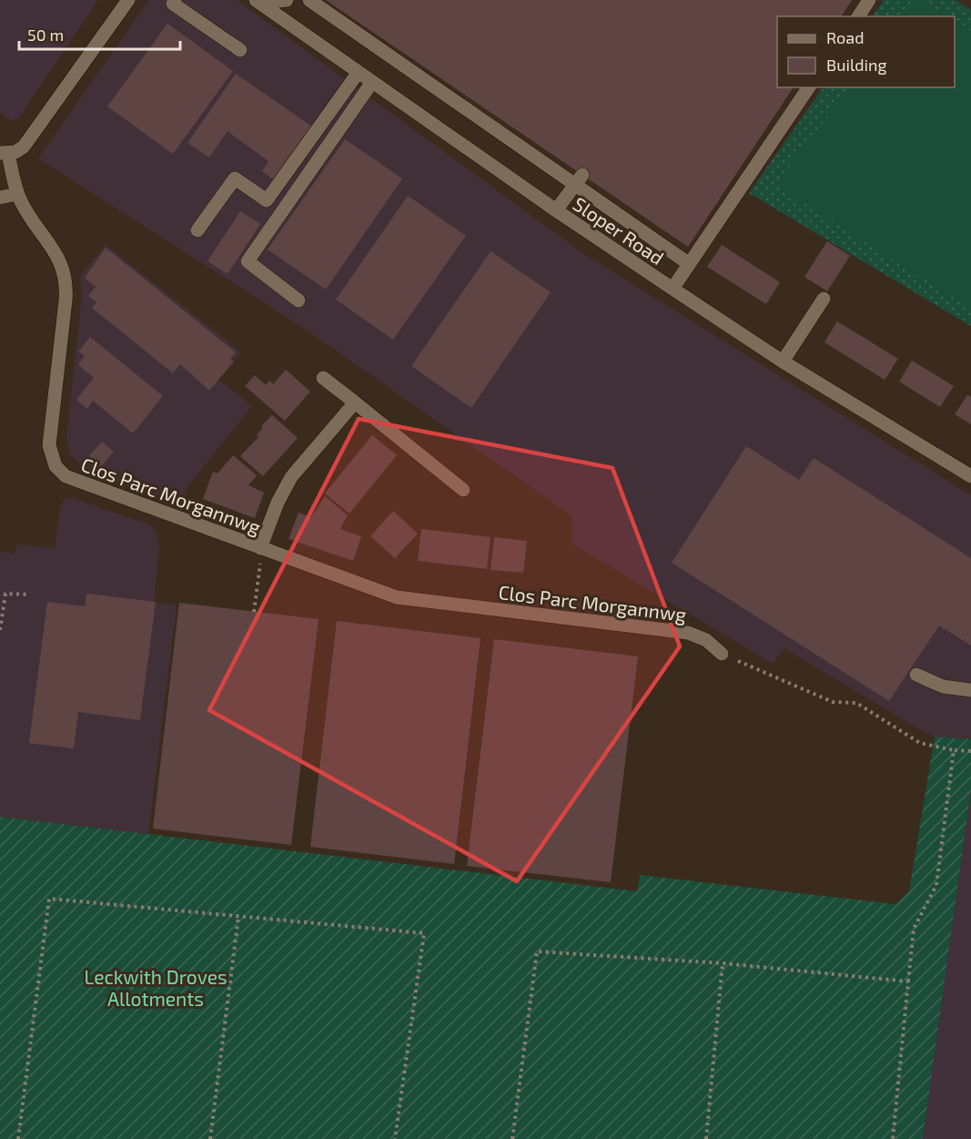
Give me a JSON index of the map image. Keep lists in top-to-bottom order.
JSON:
{
  "streets": {
    "street": ["Sloper Road", "Clos Parc Morgannwg"]
  },
  "parks": ["Leckwith Droves Allotments"],
  "legend": ["Road", "Building"],
  "scale_bar": "50 m"
}
